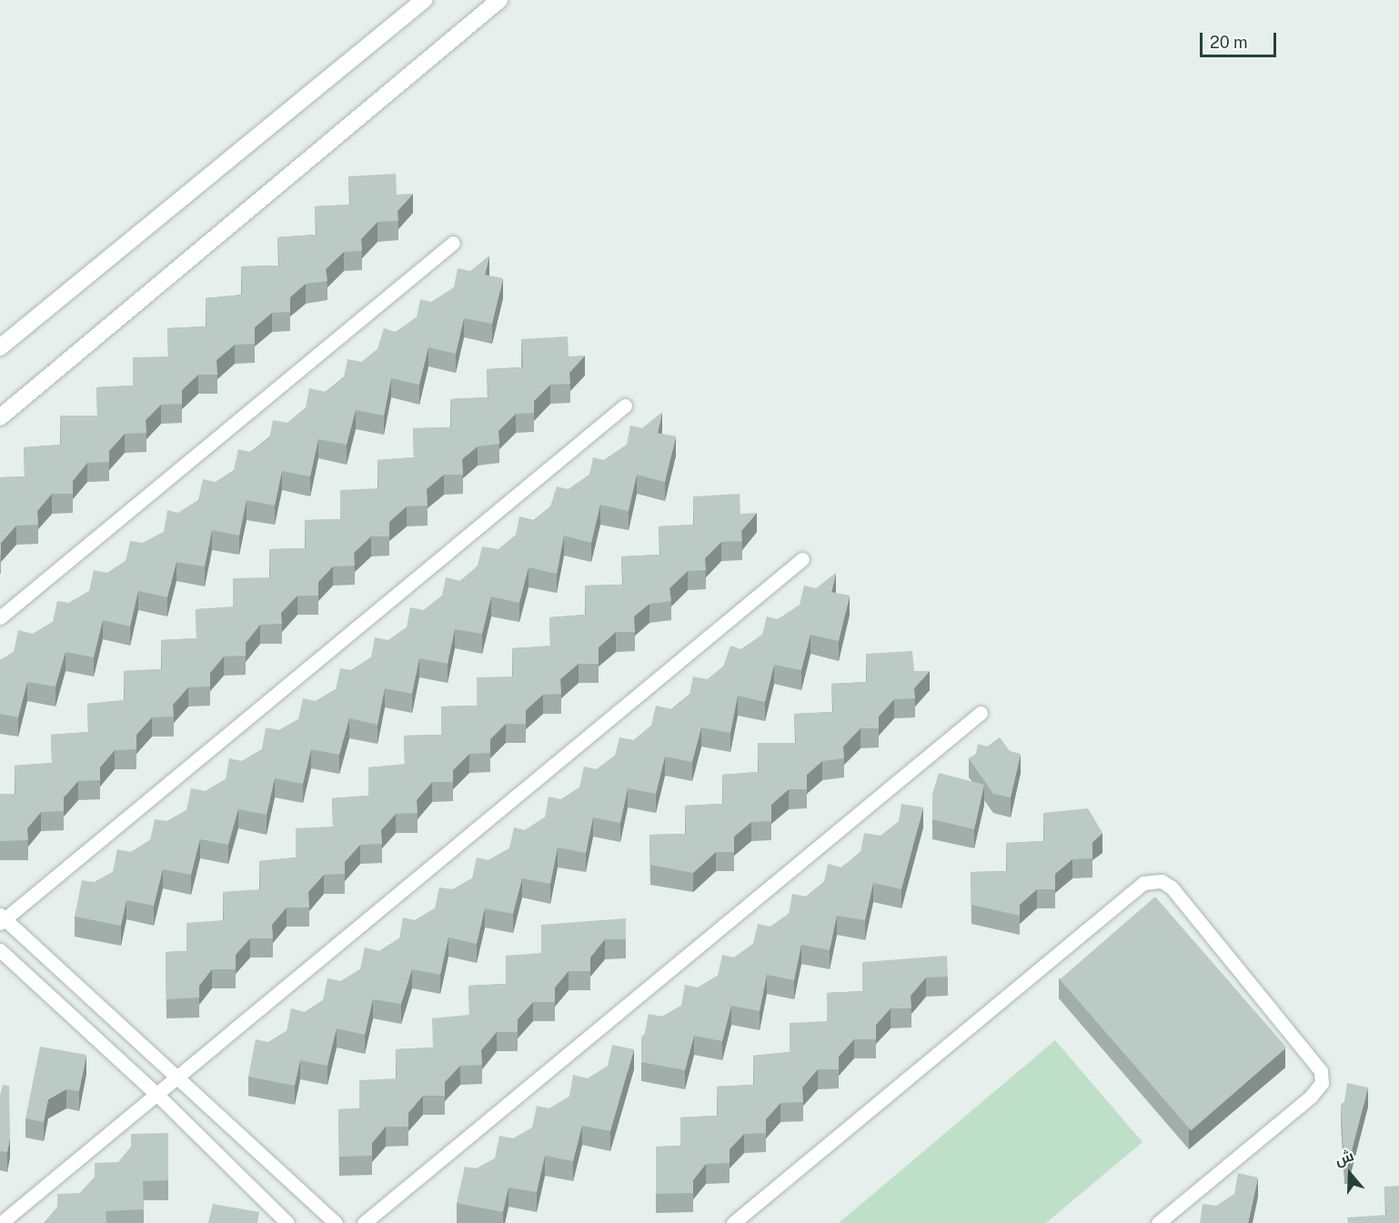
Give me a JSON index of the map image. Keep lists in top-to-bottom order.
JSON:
{
  "scale_bar": "20 m",
  "north": "top"
}
